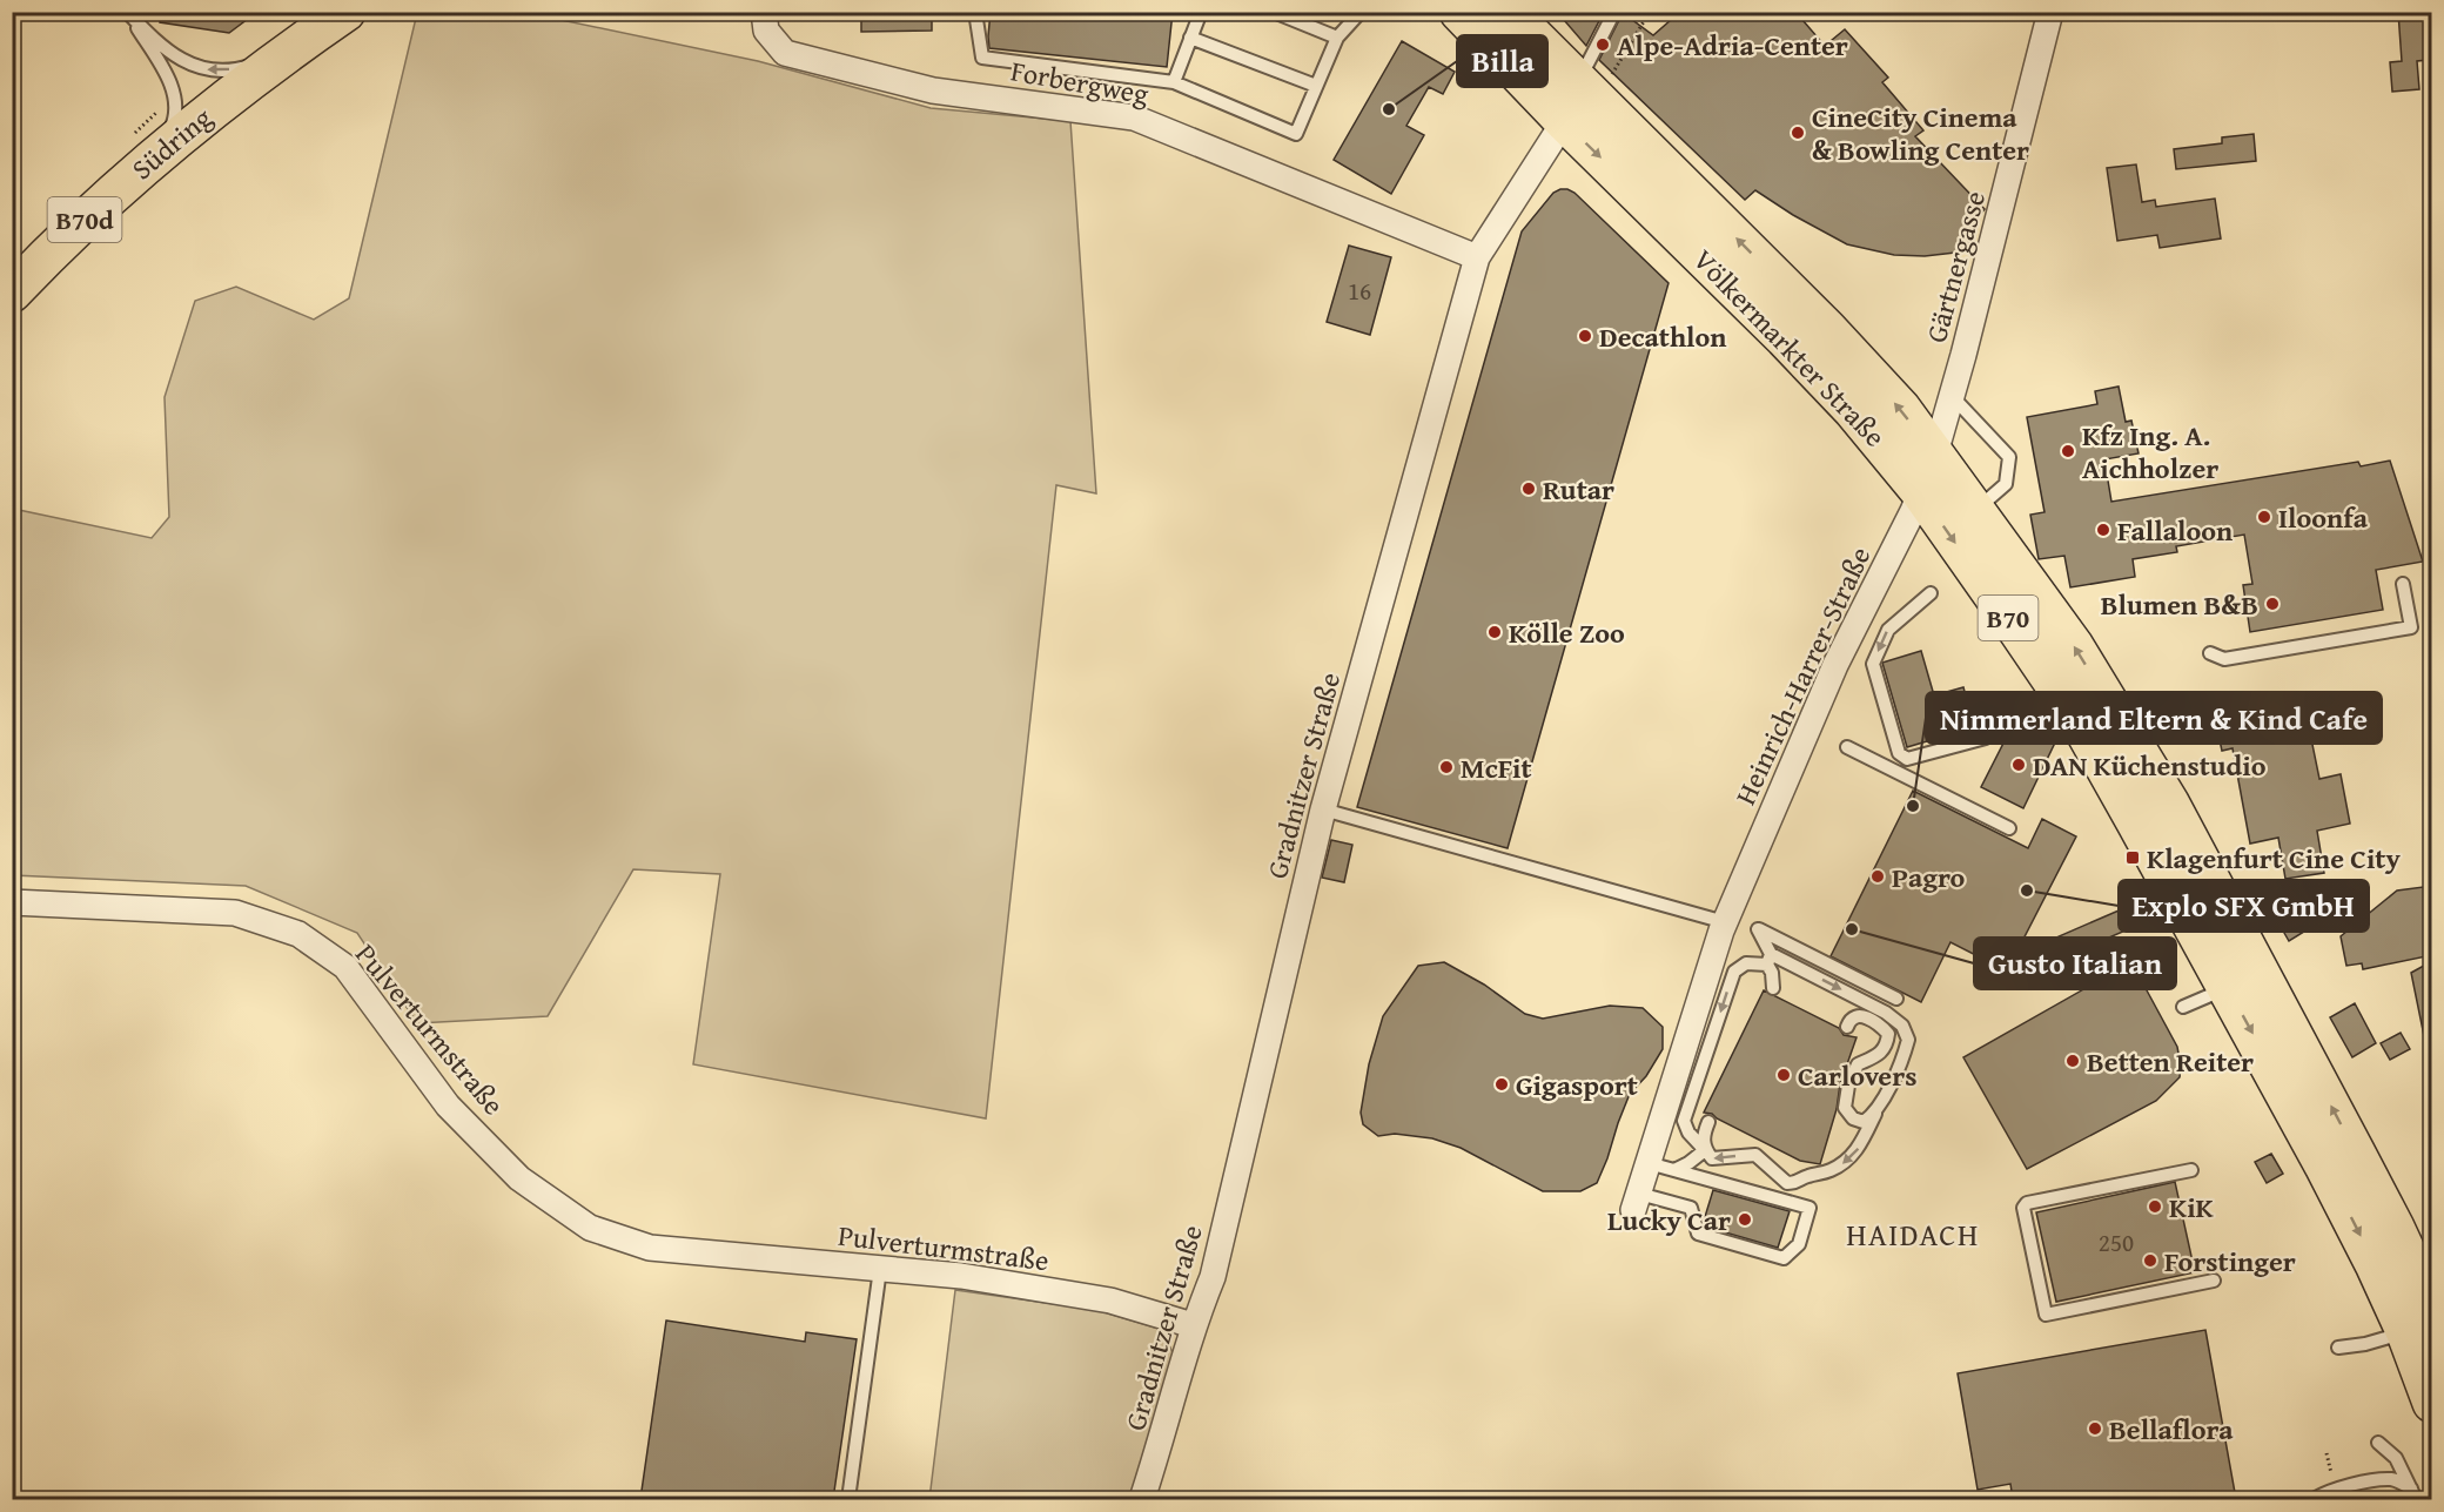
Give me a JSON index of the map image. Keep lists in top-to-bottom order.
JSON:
{
  "streets": {
    "main road": [
      "Südring",
      "B70d",
      "Völkermarkter Straße",
      "B70"
    ],
    "street": [
      "Forbergweg",
      "Gärtnergasse",
      "Heinrich-Harrer-Straße",
      "Gradnitzer Straße",
      "Pulverturmstraße"
    ]
  },
  "crossings": [
    ["Forbergweg", "Gradnitzer Straße"],
    ["Gärtnergasse", "Völkermarkter Straße"],
    ["Gärtnergasse", "Heinrich-Harrer-Straße"],
    ["Völkermarkter Straße", "Heinrich-Harrer-Straße"],
    ["Völkermarkter Straße", "Gradnitzer Straße"],
    ["Gradnitzer Straße", "Pulverturmstraße"]
  ],
  "districts": ["HAIDACH"],
  "places": {
    "other": [
      "Alpe-Adria-Center",
      "Billa",
      "CineCity Cinema & Bowling Center",
      "Decathlon",
      "Kfz Ing. A. Aichholzer",
      "Rutar",
      "Iloonfa",
      "Fallaloon",
      "Blumen B&B",
      "Kölle Zoo",
      "DAN Küchenstudio",
      "McFit",
      "Nimmerland Eltern & Kind Cafe",
      "Pagro",
      "Explo SFX GmbH",
      "Gusto Italian",
      "Betten Reiter",
      "Carlovers",
      "Gigasport",
      "KiK",
      "Lucky Car",
      "Forstinger",
      "Bellaflora"
    ],
    "transit": ["Klagenfurt Cine City"]
  },
  "house_numbers": ["16", "250"]
}
